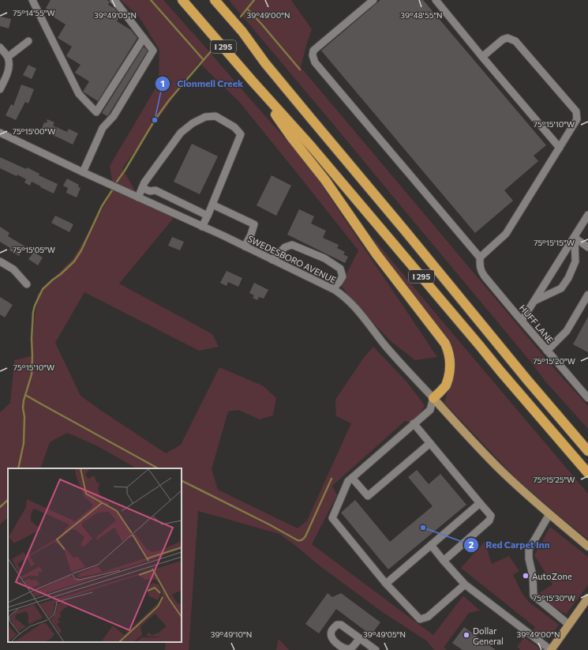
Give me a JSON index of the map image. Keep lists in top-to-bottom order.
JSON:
{
  "streets": {
    "highway": ["I 295"],
    "main road": ["SWEDESBORO AVENUE"],
    "street": ["HUFF LANE"]
  },
  "places": [
    "Clonmell Creek",
    "Red Carpet Inn",
    "AutoZone",
    "Dollar General"
  ],
  "coordinates": [
    "75°14'55\"W",
    "39°49'05\"N",
    "39°49'00\"N",
    "39°48'55\"N",
    "75°15'10\"W",
    "75°15'00\"W",
    "75°15'15\"W",
    "75°15'05\"W",
    "75°15'20\"W",
    "75°15'25\"W",
    "75°15'30\"W",
    "39°49'10\"N"
  ]
}
